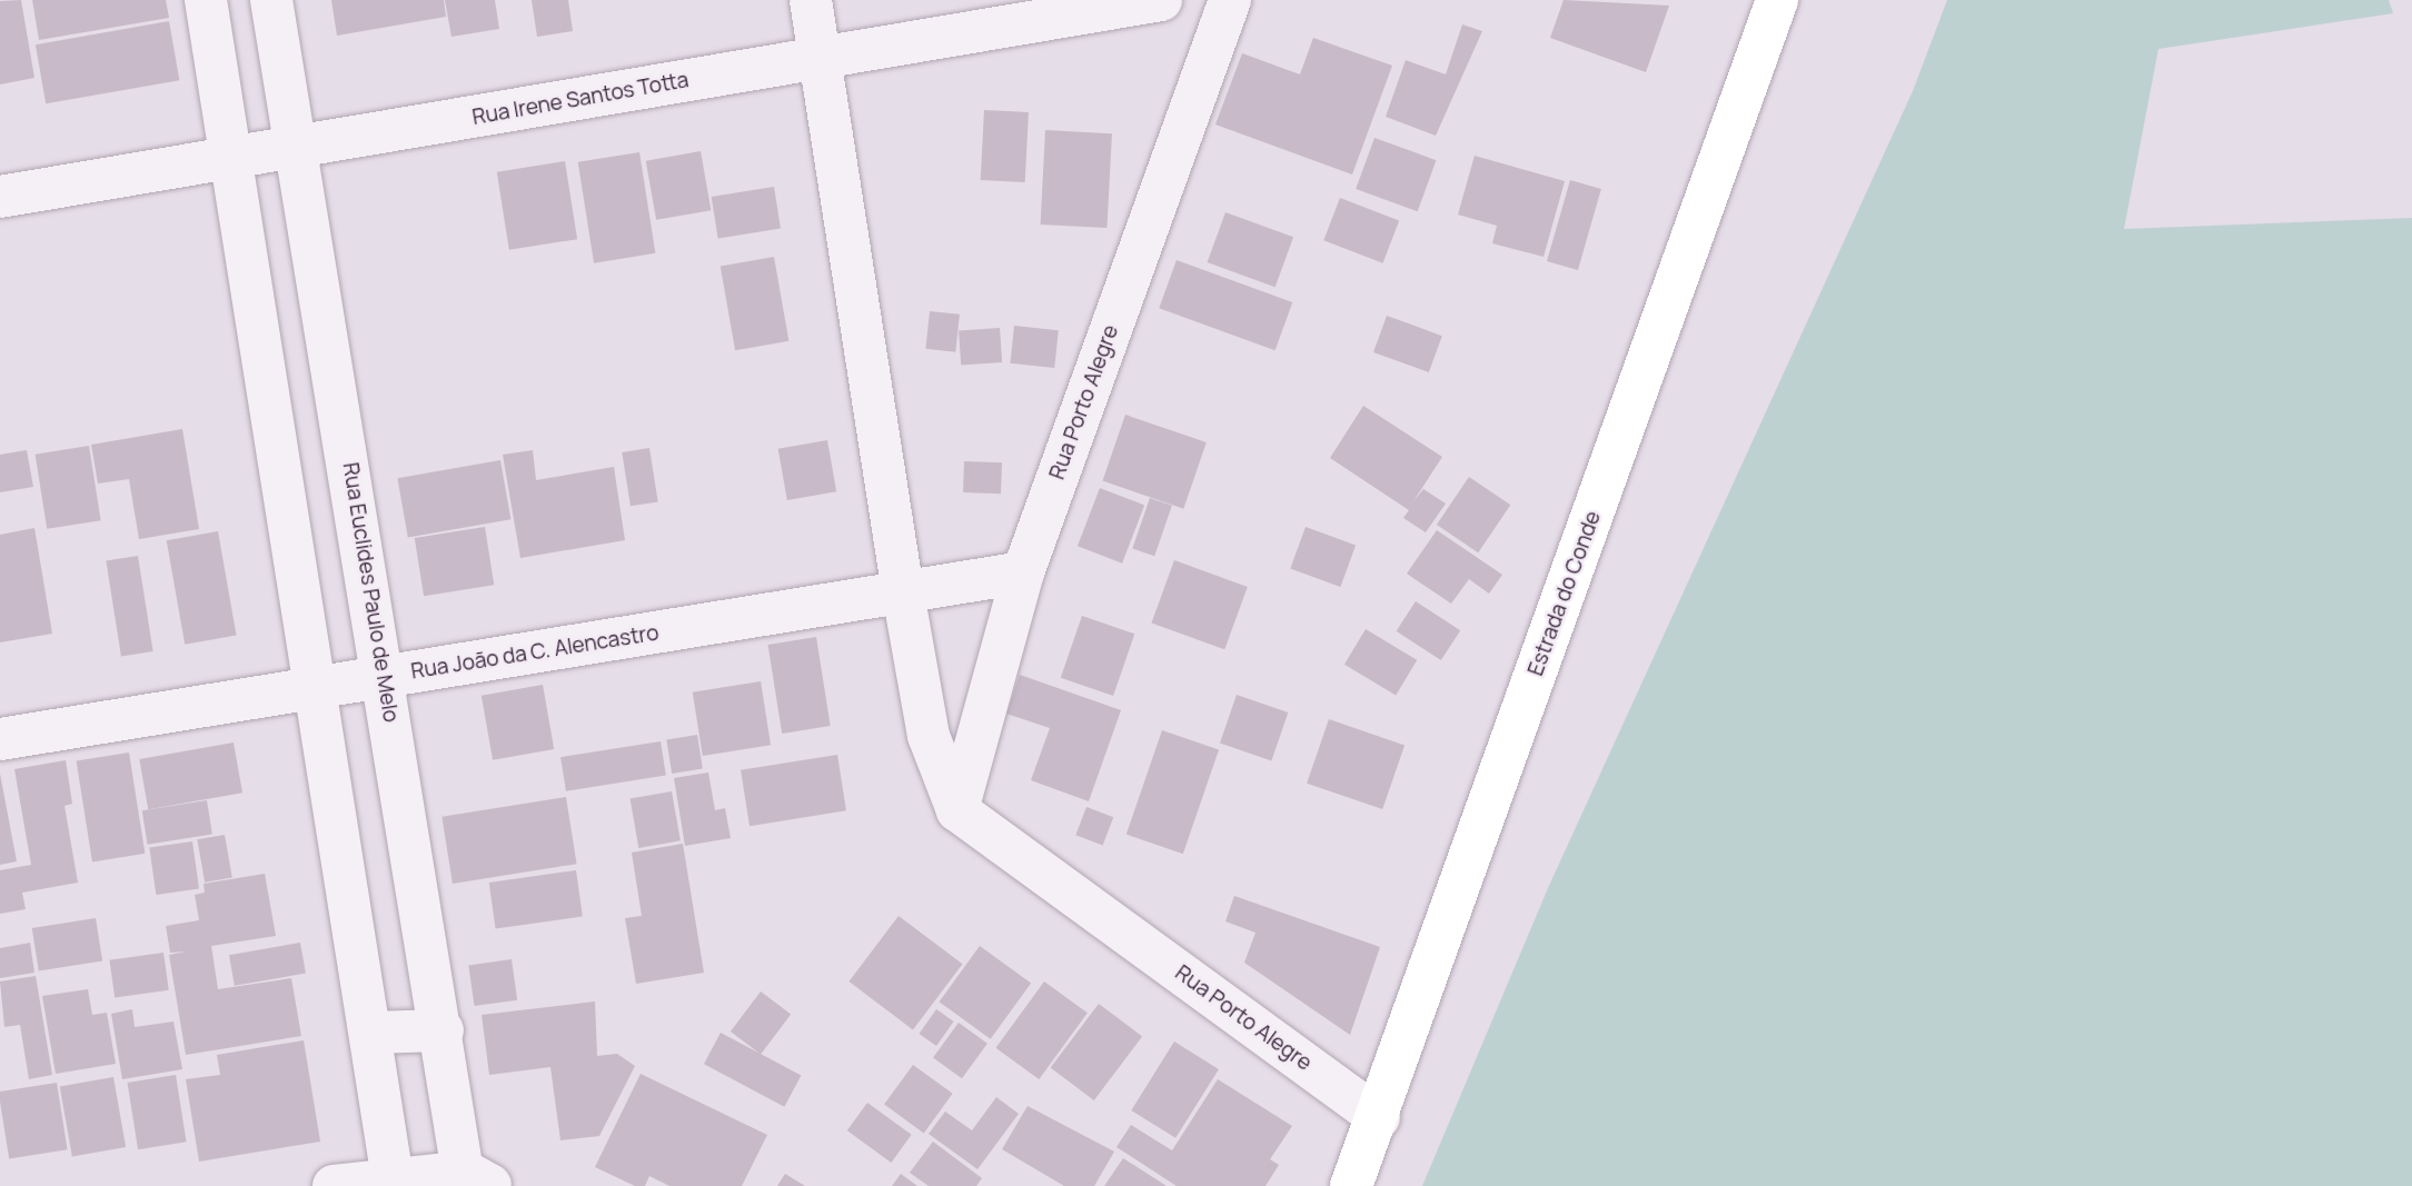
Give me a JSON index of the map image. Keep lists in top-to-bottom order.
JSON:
{
  "streets": {
    "main road": ["Estrada do Conde"],
    "street": [
      "Rua Irene Santos Totta",
      "Rua Porto Alegre",
      "Rua Euclides Paulo de Melo",
      "Rua João da C. Alencastro"
    ]
  },
  "crossings": [
    ["Rua Irene Santos Totta", "Rua Euclides Paulo de Melo"],
    ["Rua Porto Alegre", "Estrada do Conde"],
    ["Rua Porto Alegre", "Rua João da C. Alencastro"],
    ["Rua Euclides Paulo de Melo", "Rua João da C. Alencastro"]
  ]
}
